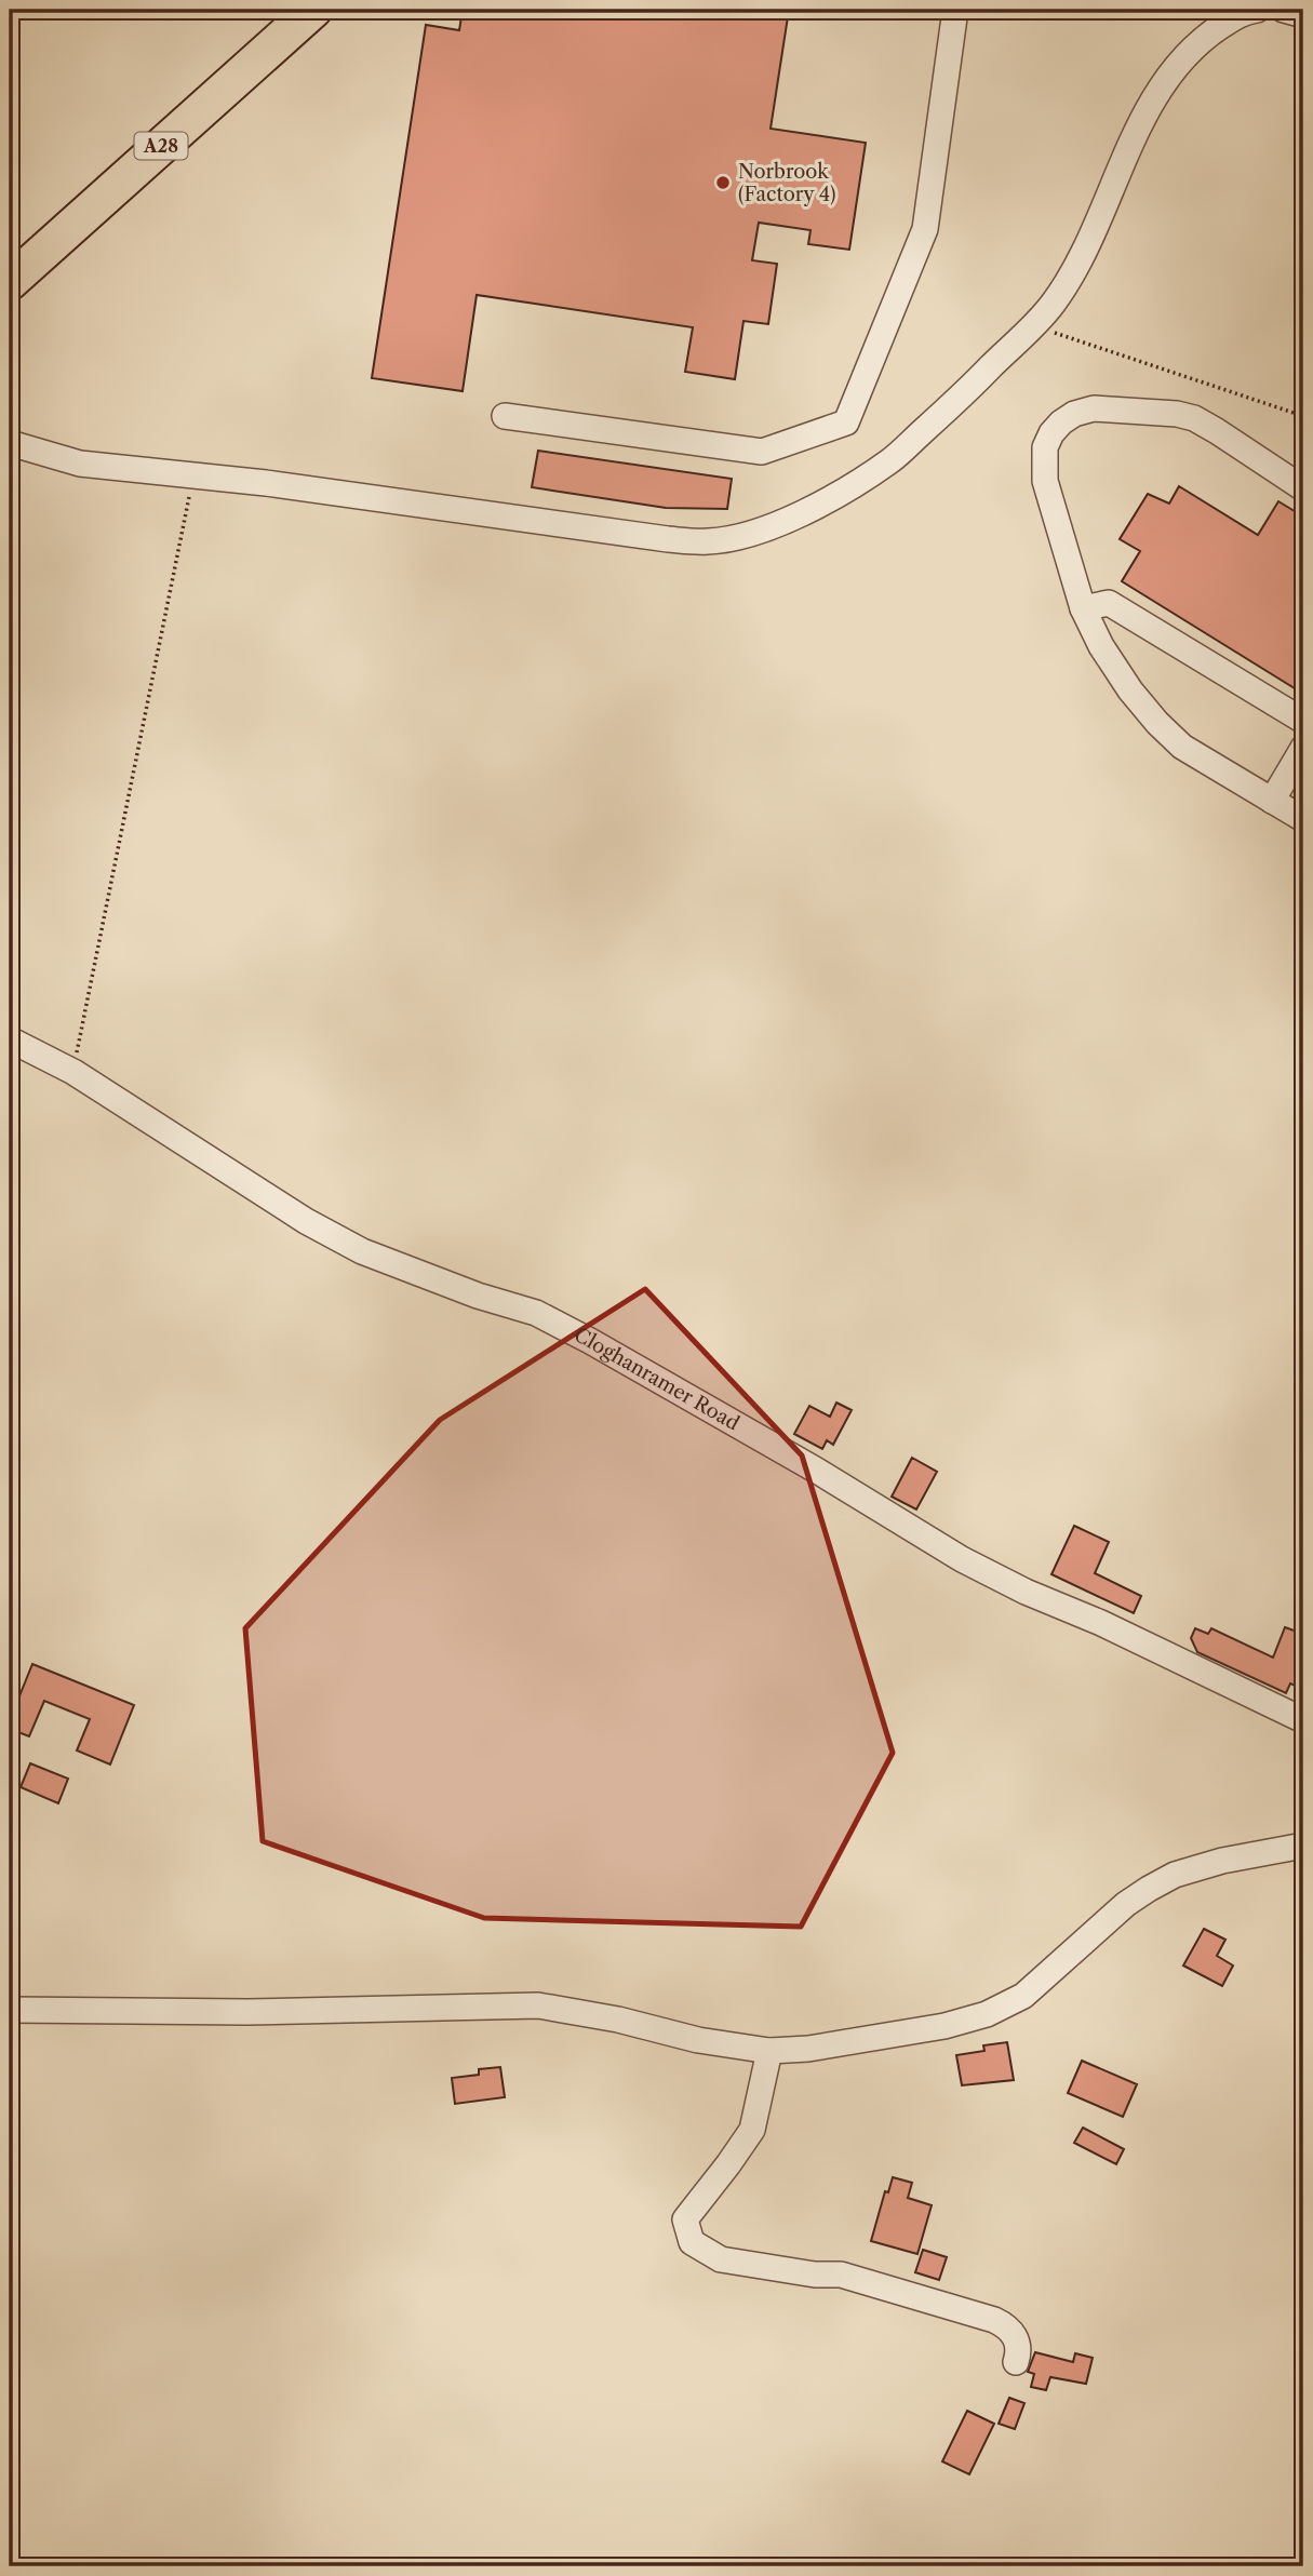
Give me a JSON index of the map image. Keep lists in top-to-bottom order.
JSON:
{
  "streets": {
    "highway": ["A28"],
    "street": ["Cloghanramer Road"]
  },
  "places": ["Norbrook (Factory 4)"]
}
